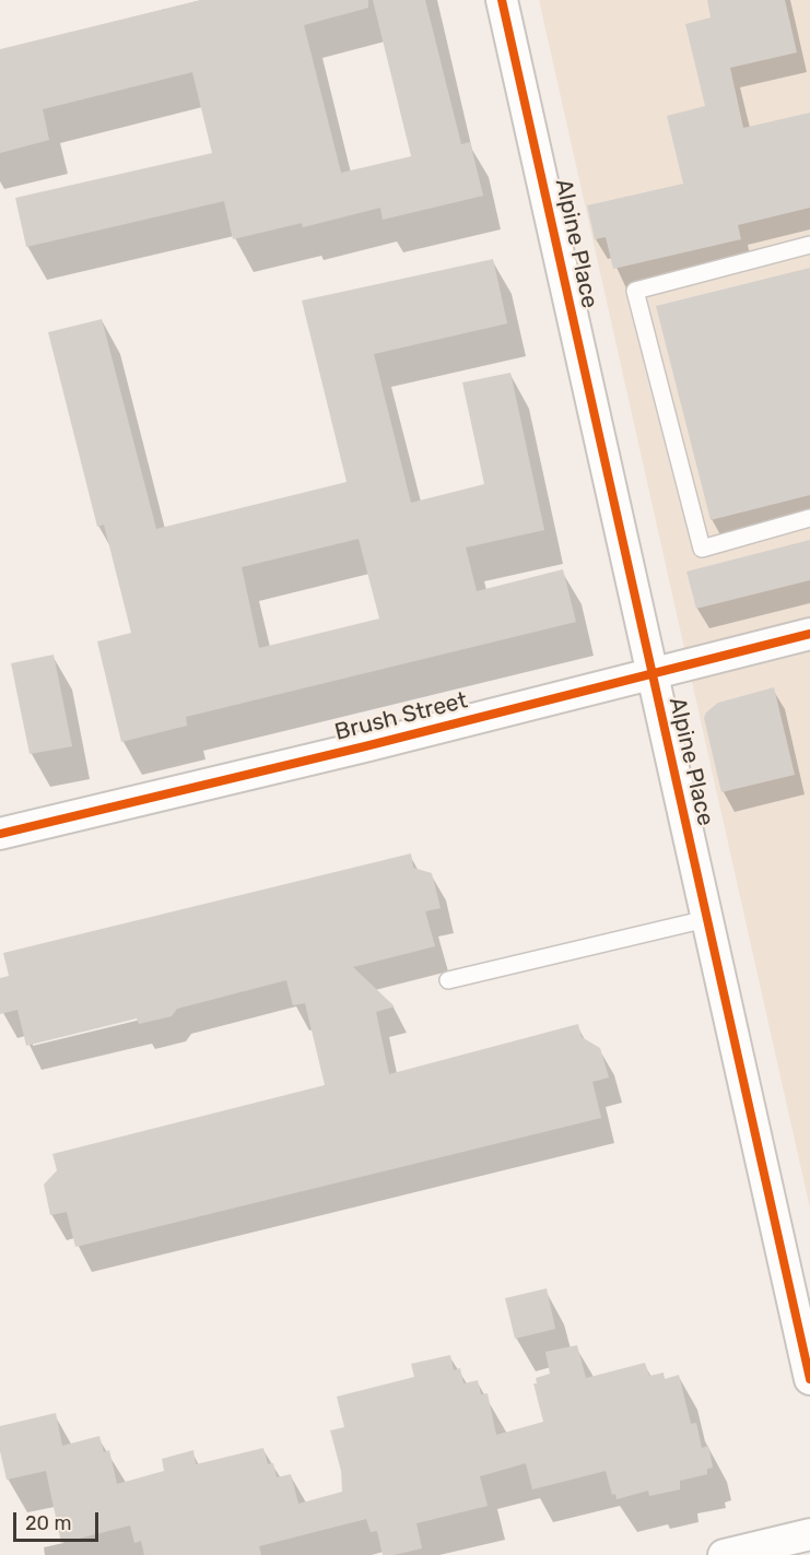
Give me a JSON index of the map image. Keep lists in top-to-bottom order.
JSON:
{
  "streets": {
    "street": ["Alpine Place", "Brush Street"]
  },
  "crossings": [
    ["Alpine Place", "Brush Street"]
  ],
  "scale_bar": "20 m"
}
